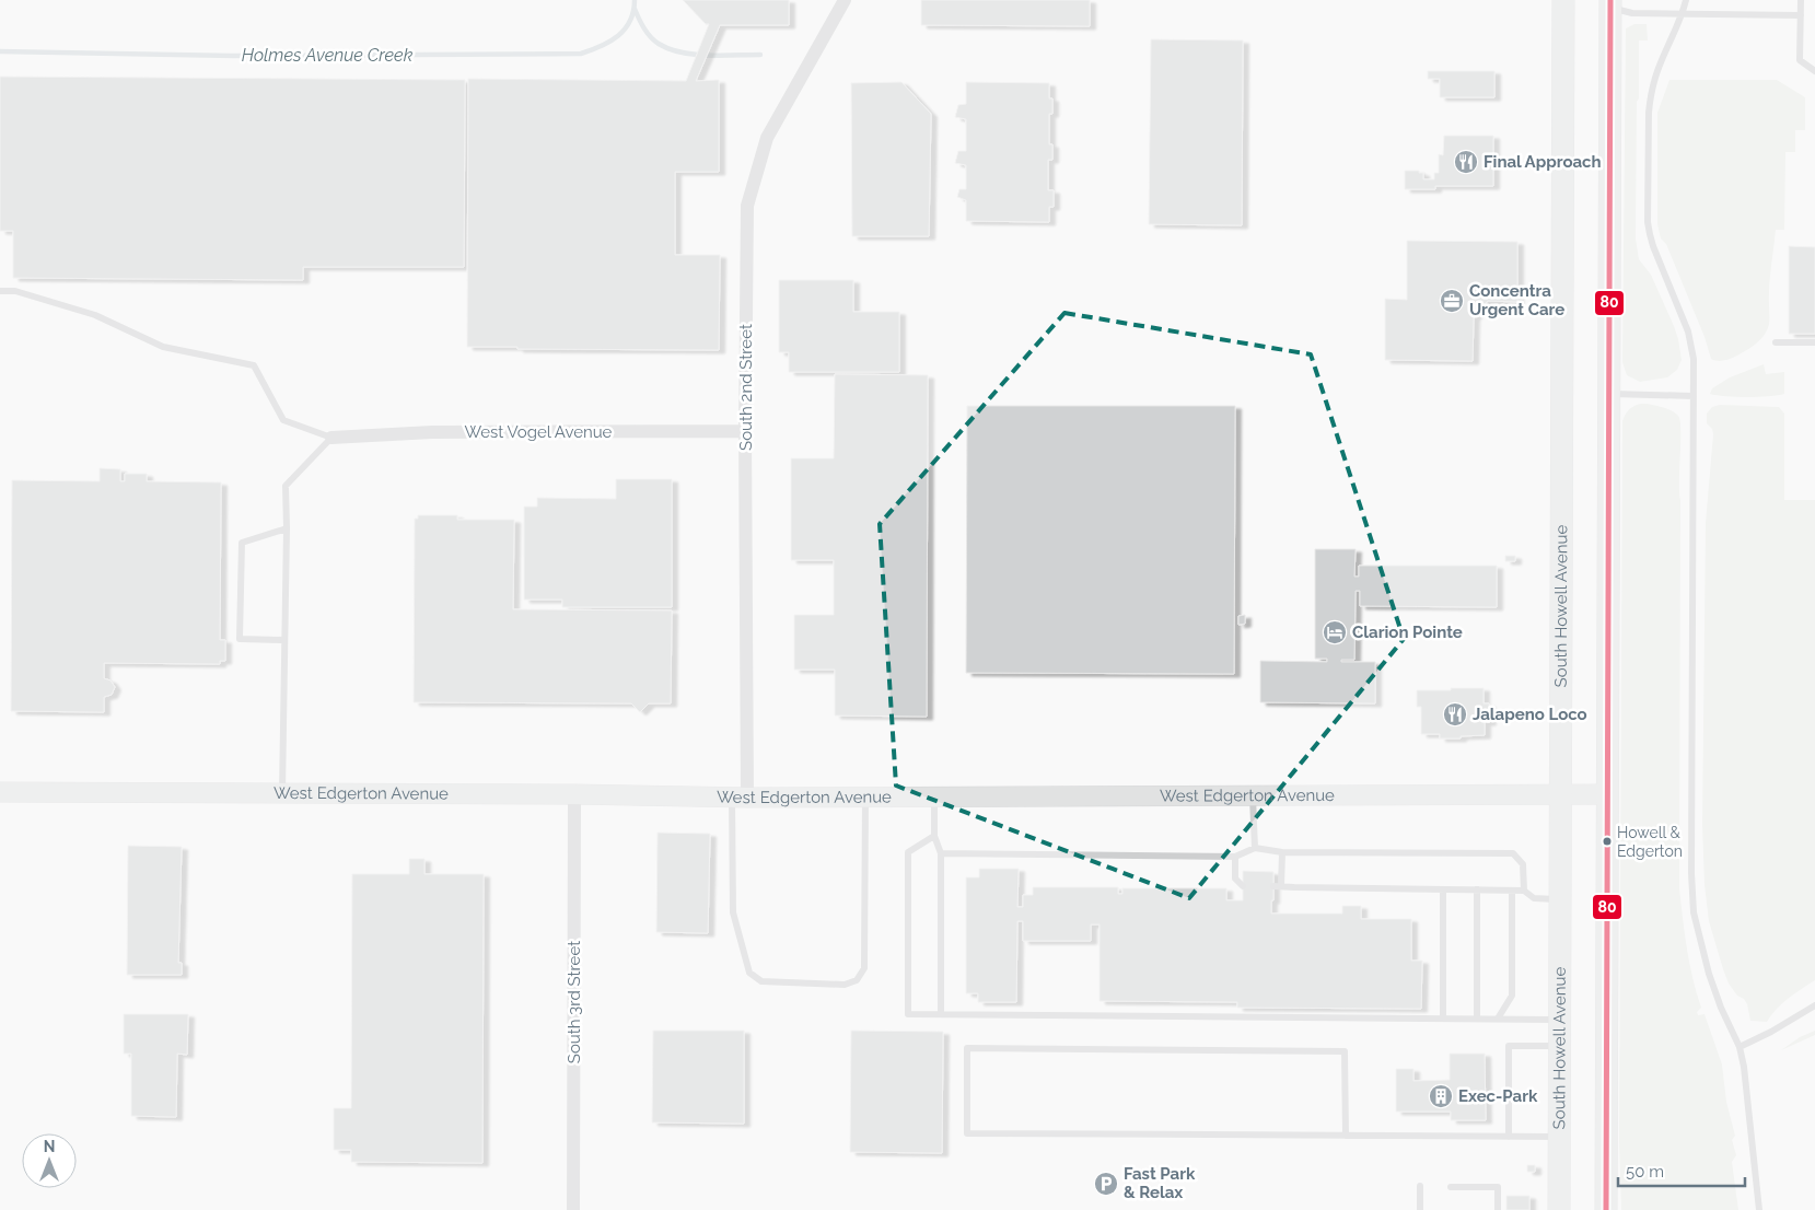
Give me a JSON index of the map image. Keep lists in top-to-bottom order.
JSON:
{
  "streets": {
    "main road": ["South Howell Avenue"],
    "street": [
      "South 2nd Street",
      "West Vogel Avenue",
      "West Edgerton Avenue",
      "South 3rd Street"
    ]
  },
  "crossings": [
    ["South 2nd Street", "West Vogel Avenue"],
    ["South 2nd Street", "West Edgerton Avenue"],
    ["South Howell Avenue", "West Edgerton Avenue"],
    ["West Edgerton Avenue", "South 3rd Street"]
  ],
  "water": ["Holmes Avenue Creek"],
  "places": {
    "restaurant": ["Final Approach", "Jalapeno Loco"],
    "office": ["Concentra Urgent Care"],
    "hotel": ["Clarion Pointe"],
    "other": ["Howell & Edgerton"],
    "building": ["Exec-Park"],
    "parking": ["Fast Park & Relax"]
  },
  "lines": ["transit line 80"],
  "scale_bar": "50 m",
  "north": "top"
}
